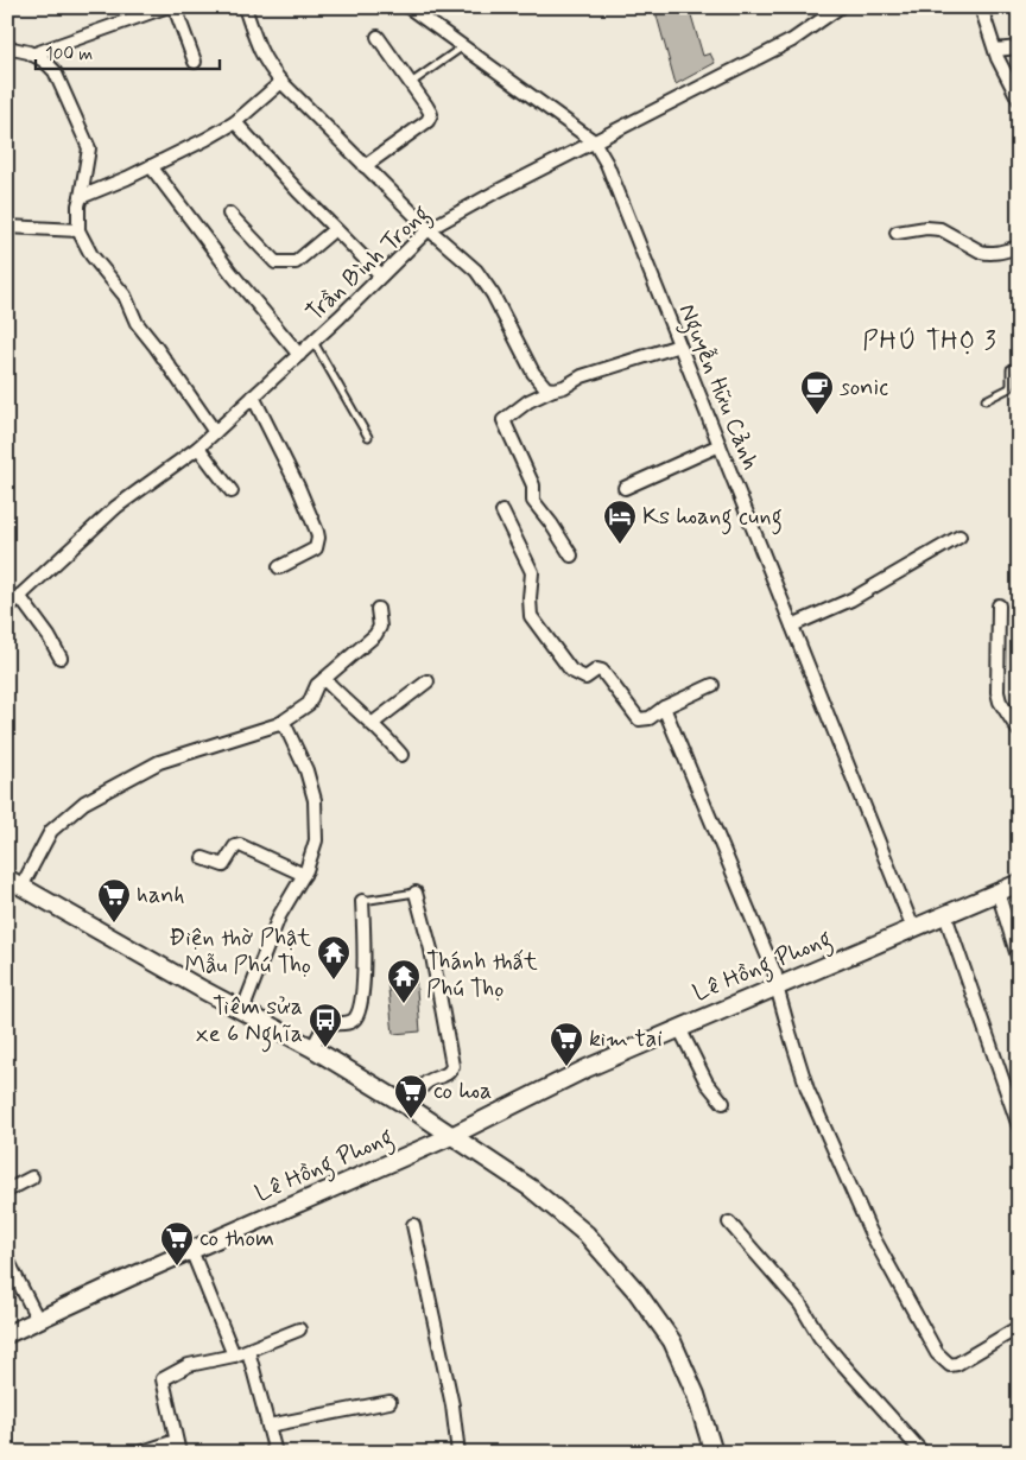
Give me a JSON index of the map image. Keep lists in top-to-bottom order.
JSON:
{
  "streets": {
    "street": ["Trần Bình Trọng", "Nguyễn Hữu Cảnh", "Lê Hồng Phong"]
  },
  "crossings": [
    ["Trần Bình Trọng", "Nguyễn Hữu Cảnh"],
    ["Nguyễn Hữu Cảnh", "Lê Hồng Phong"]
  ],
  "districts": ["PHÚ THỌ 3"],
  "places": {
    "cafe": ["sonic"],
    "hotel": ["Ks hoang cung"],
    "supermarket": [
      "hanh",
      "kim tai",
      "co hoa",
      "co thom"
    ],
    "temple": ["Điện thờ Phật Mẫu Phú Thọ", "Thánh thất Phú Thọ"],
    "bus stop": ["Tiêm sửa xe 6 Nghĩa"]
  },
  "scale_bar": "100 m"
}
